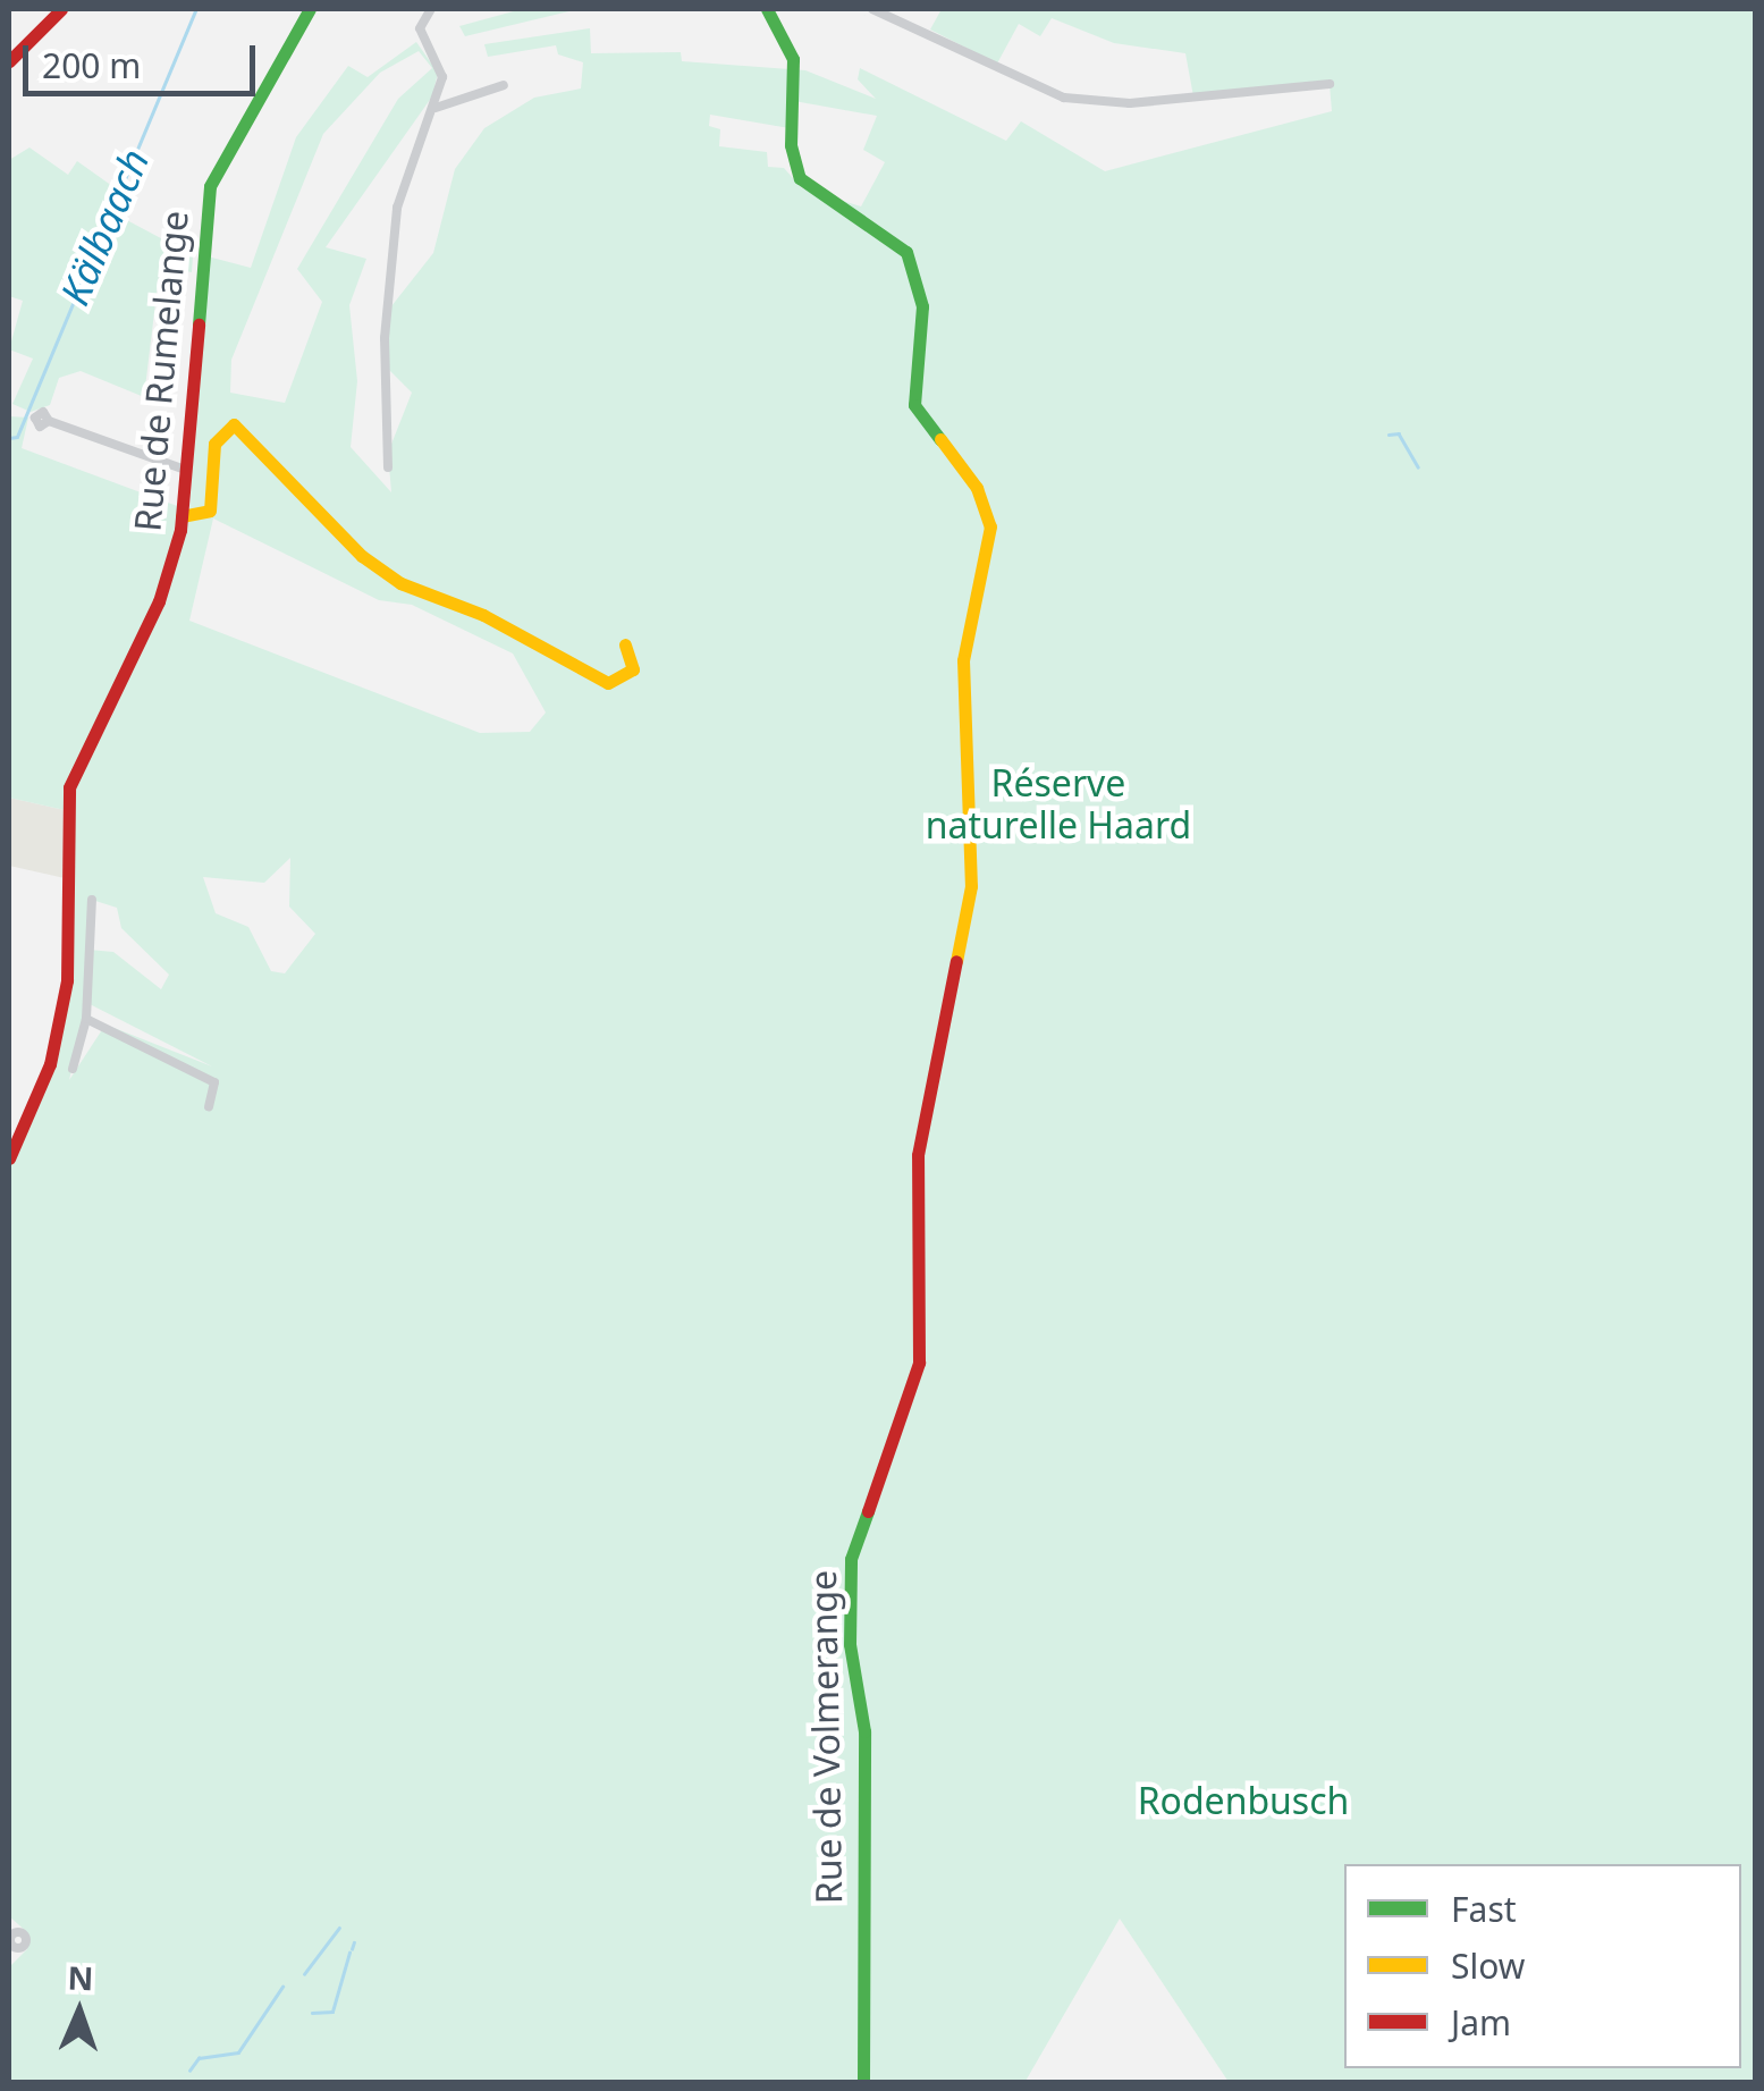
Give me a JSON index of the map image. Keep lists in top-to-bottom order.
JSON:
{
  "streets": {
    "street": ["Rue de Rumelange", "Rue de Volmerange"]
  },
  "water": ["Kälbaach"],
  "parks": ["Réserve naturelle Haard", "Rodenbusch"],
  "legend": ["Fast", "Slow", "Jam"],
  "scale_bar": "200 m",
  "north": "top"
}
